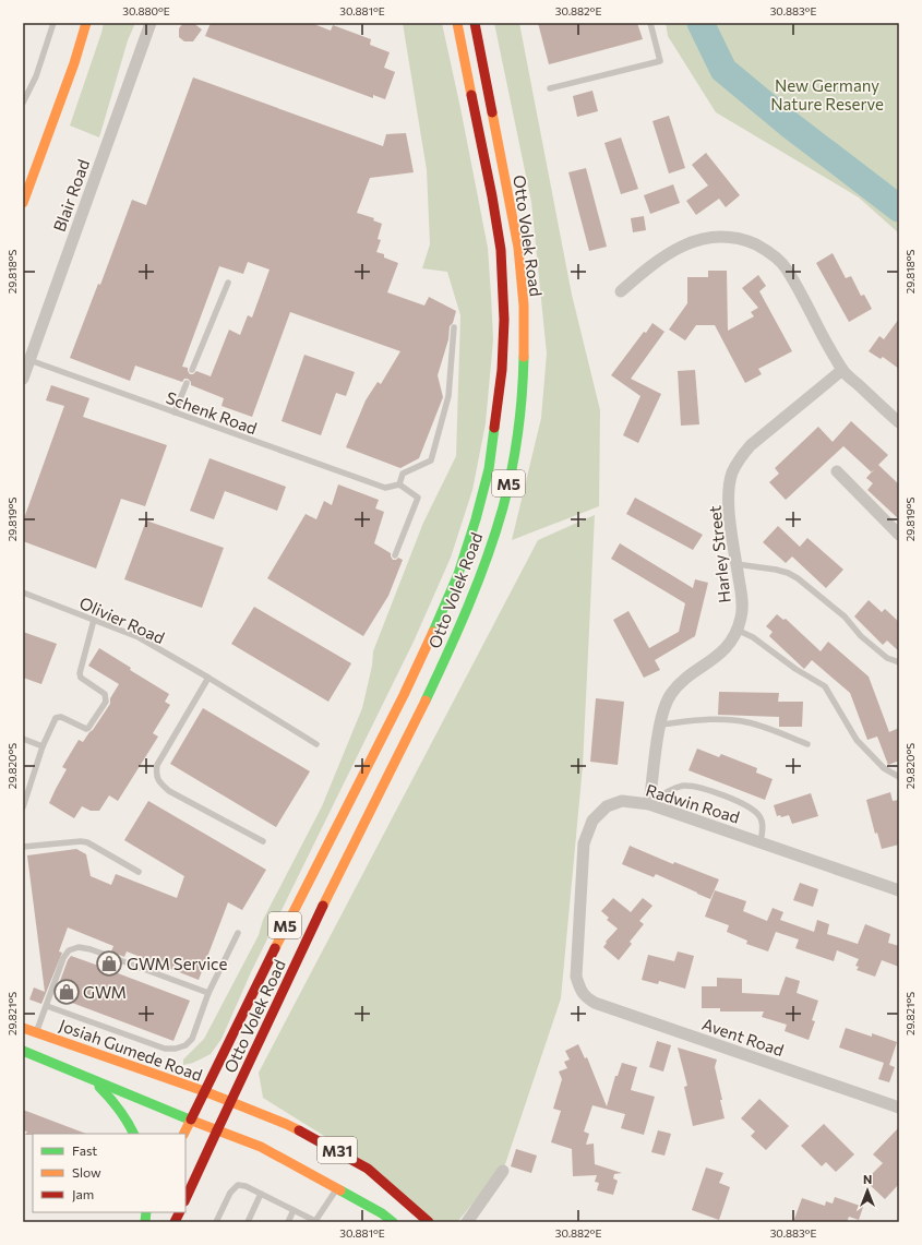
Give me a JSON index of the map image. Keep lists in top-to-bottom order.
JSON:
{
  "streets": {
    "main road": [
      "Otto Volek Road",
      "M5",
      "Josiah Gumede Road",
      "M31"
    ],
    "street": [
      "Blair Road",
      "Harley Street",
      "Radwin Road",
      "Avent Road"
    ],
    "lane": ["Schenk Road", "Olivier Road"]
  },
  "crossings": [
    ["Blair Road", "Schenk Road"],
    ["Otto Volek Road", "M5"],
    ["Otto Volek Road", "Josiah Gumede Road"],
    ["M5", "Josiah Gumede Road"],
    ["M5", "M31"],
    ["Harley Street", "Radwin Road"],
    ["Radwin Road", "Avent Road"]
  ],
  "parks": ["New Germany Nature Reserve"],
  "places": {
    "shop": ["GWM Service", "GWM"]
  },
  "legend": ["Fast", "Slow", "Jam"],
  "north": "top",
  "coordinates": [
    "30.880°E",
    "30.881°E",
    "30.882°E",
    "30.883°E",
    "29.818°S",
    "29.819°S",
    "29.820°S",
    "29.821°S"
  ]
}
